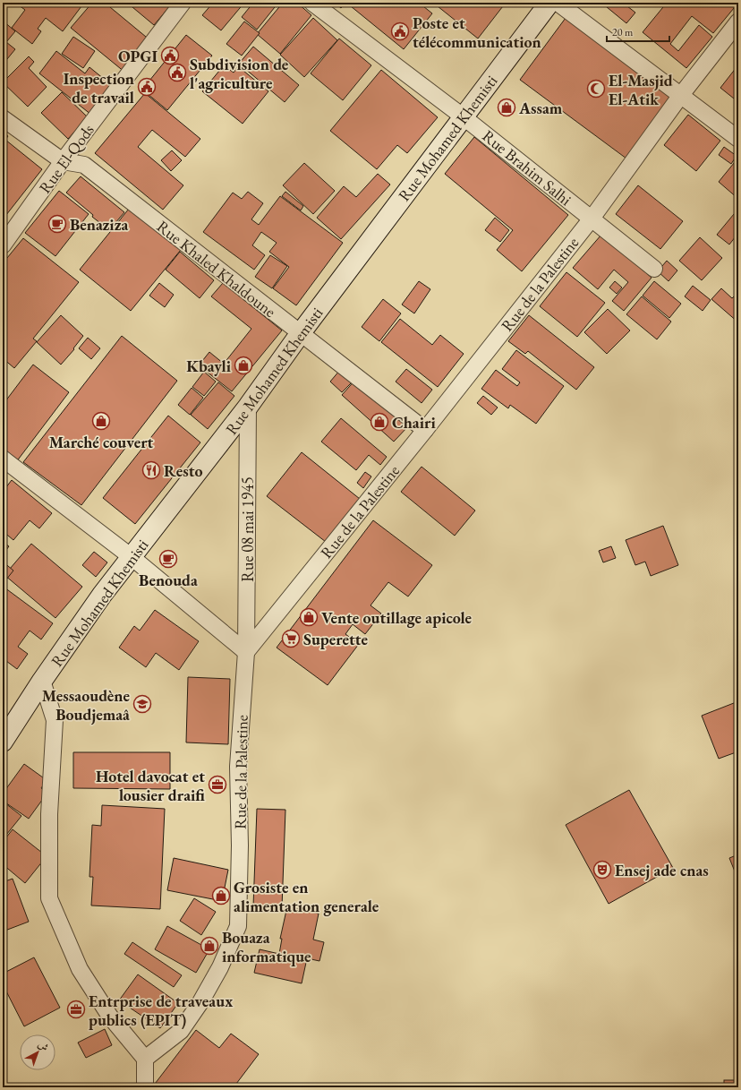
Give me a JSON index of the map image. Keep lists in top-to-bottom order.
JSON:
{
  "streets": {
    "main road": ["Rue Mohamed Khemisti"],
    "street": [
      "Rue El-Qods",
      "Rue Brahim Salhi",
      "Rue Khaled Khaldoune",
      "Rue de la Palestine",
      "Rue 08 mai 1945"
    ]
  },
  "crossings": [
    ["Rue Mohamed Khemisti", "Rue Brahim Salhi"],
    ["Rue Mohamed Khemisti", "Rue Khaled Khaldoune"],
    ["Rue Mohamed Khemisti", "Rue 08 mai 1945"],
    ["Rue El-Qods", "Rue Khaled Khaldoune"],
    ["Rue Brahim Salhi", "Rue de la Palestine"],
    ["Rue Khaled Khaldoune", "Rue de la Palestine"],
    ["Rue de la Palestine", "Rue 08 mai 1945"]
  ],
  "places": {
    "public building": [
      "Poste et télécommunication",
      "OPGI",
      "Subdivision de l'agriculture",
      "Inspection de travail"
    ],
    "mosque": ["El-Masjid El-Atik"],
    "shop": [
      "Assam",
      "Kbayli",
      "Marché couvert",
      "Chairi",
      "Vente outillage apicole",
      "Grosiste en alimentation generale",
      "Bouaza informatique"
    ],
    "cafe": ["Benaziza", "Benouda"],
    "restaurant": ["Resto"],
    "supermarket": ["Superette"],
    "school or university": ["Messaoudène Boudjemaâ"],
    "office": ["Hotel davocat et lousier draifi", "Entrprise de traveaux publics (EPIT)"],
    "theatre": ["Ensej ade cnas"]
  },
  "scale_bar": "20 m",
  "north": "top right"
}
